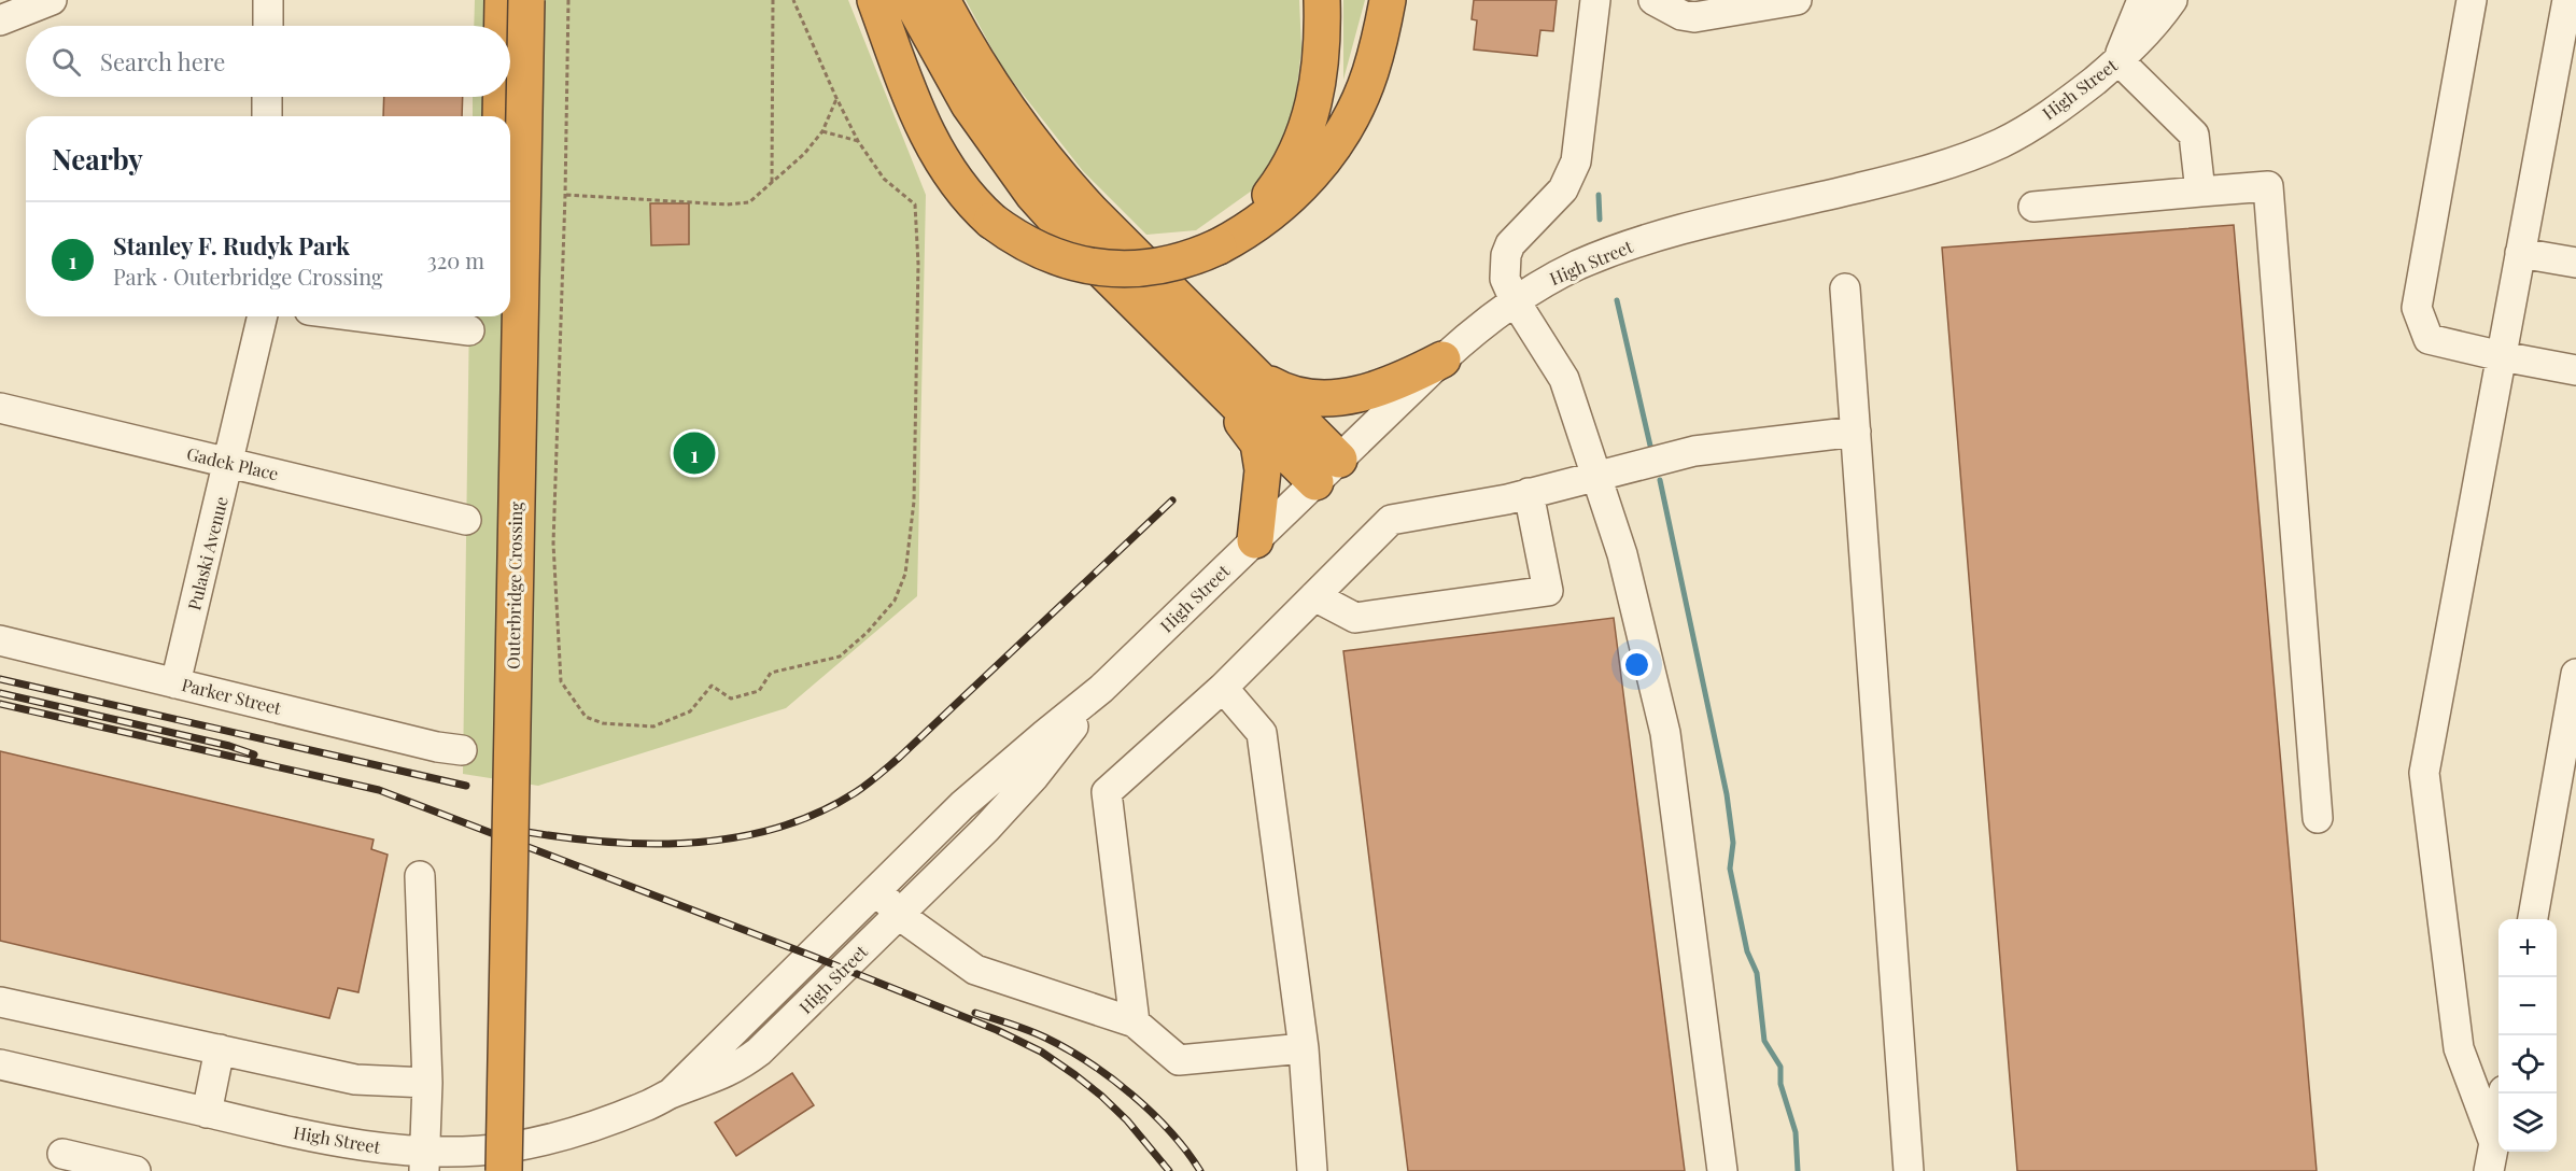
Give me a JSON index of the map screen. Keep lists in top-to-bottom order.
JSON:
{
  "streets": {
    "highway": ["Outerbridge Crossing"],
    "street": [
      "High Street",
      "Gadek Place",
      "Pulaski Avenue",
      "Parker Street"
    ]
  },
  "crossings": [
    ["Gadek Place", "Pulaski Avenue"],
    ["Pulaski Avenue", "Parker Street"]
  ],
  "page": {
    "search": "Search here",
    "heading": "Nearby",
    "list": [
      {
        "mark": "1",
        "name": "Stanley F. Rudyk Park",
        "note": "Park · Outerbridge Crossing",
        "value": "320 m"
      }
    ],
    "pins": "1",
    "map_buttons": ["+", "−"]
  }
}
